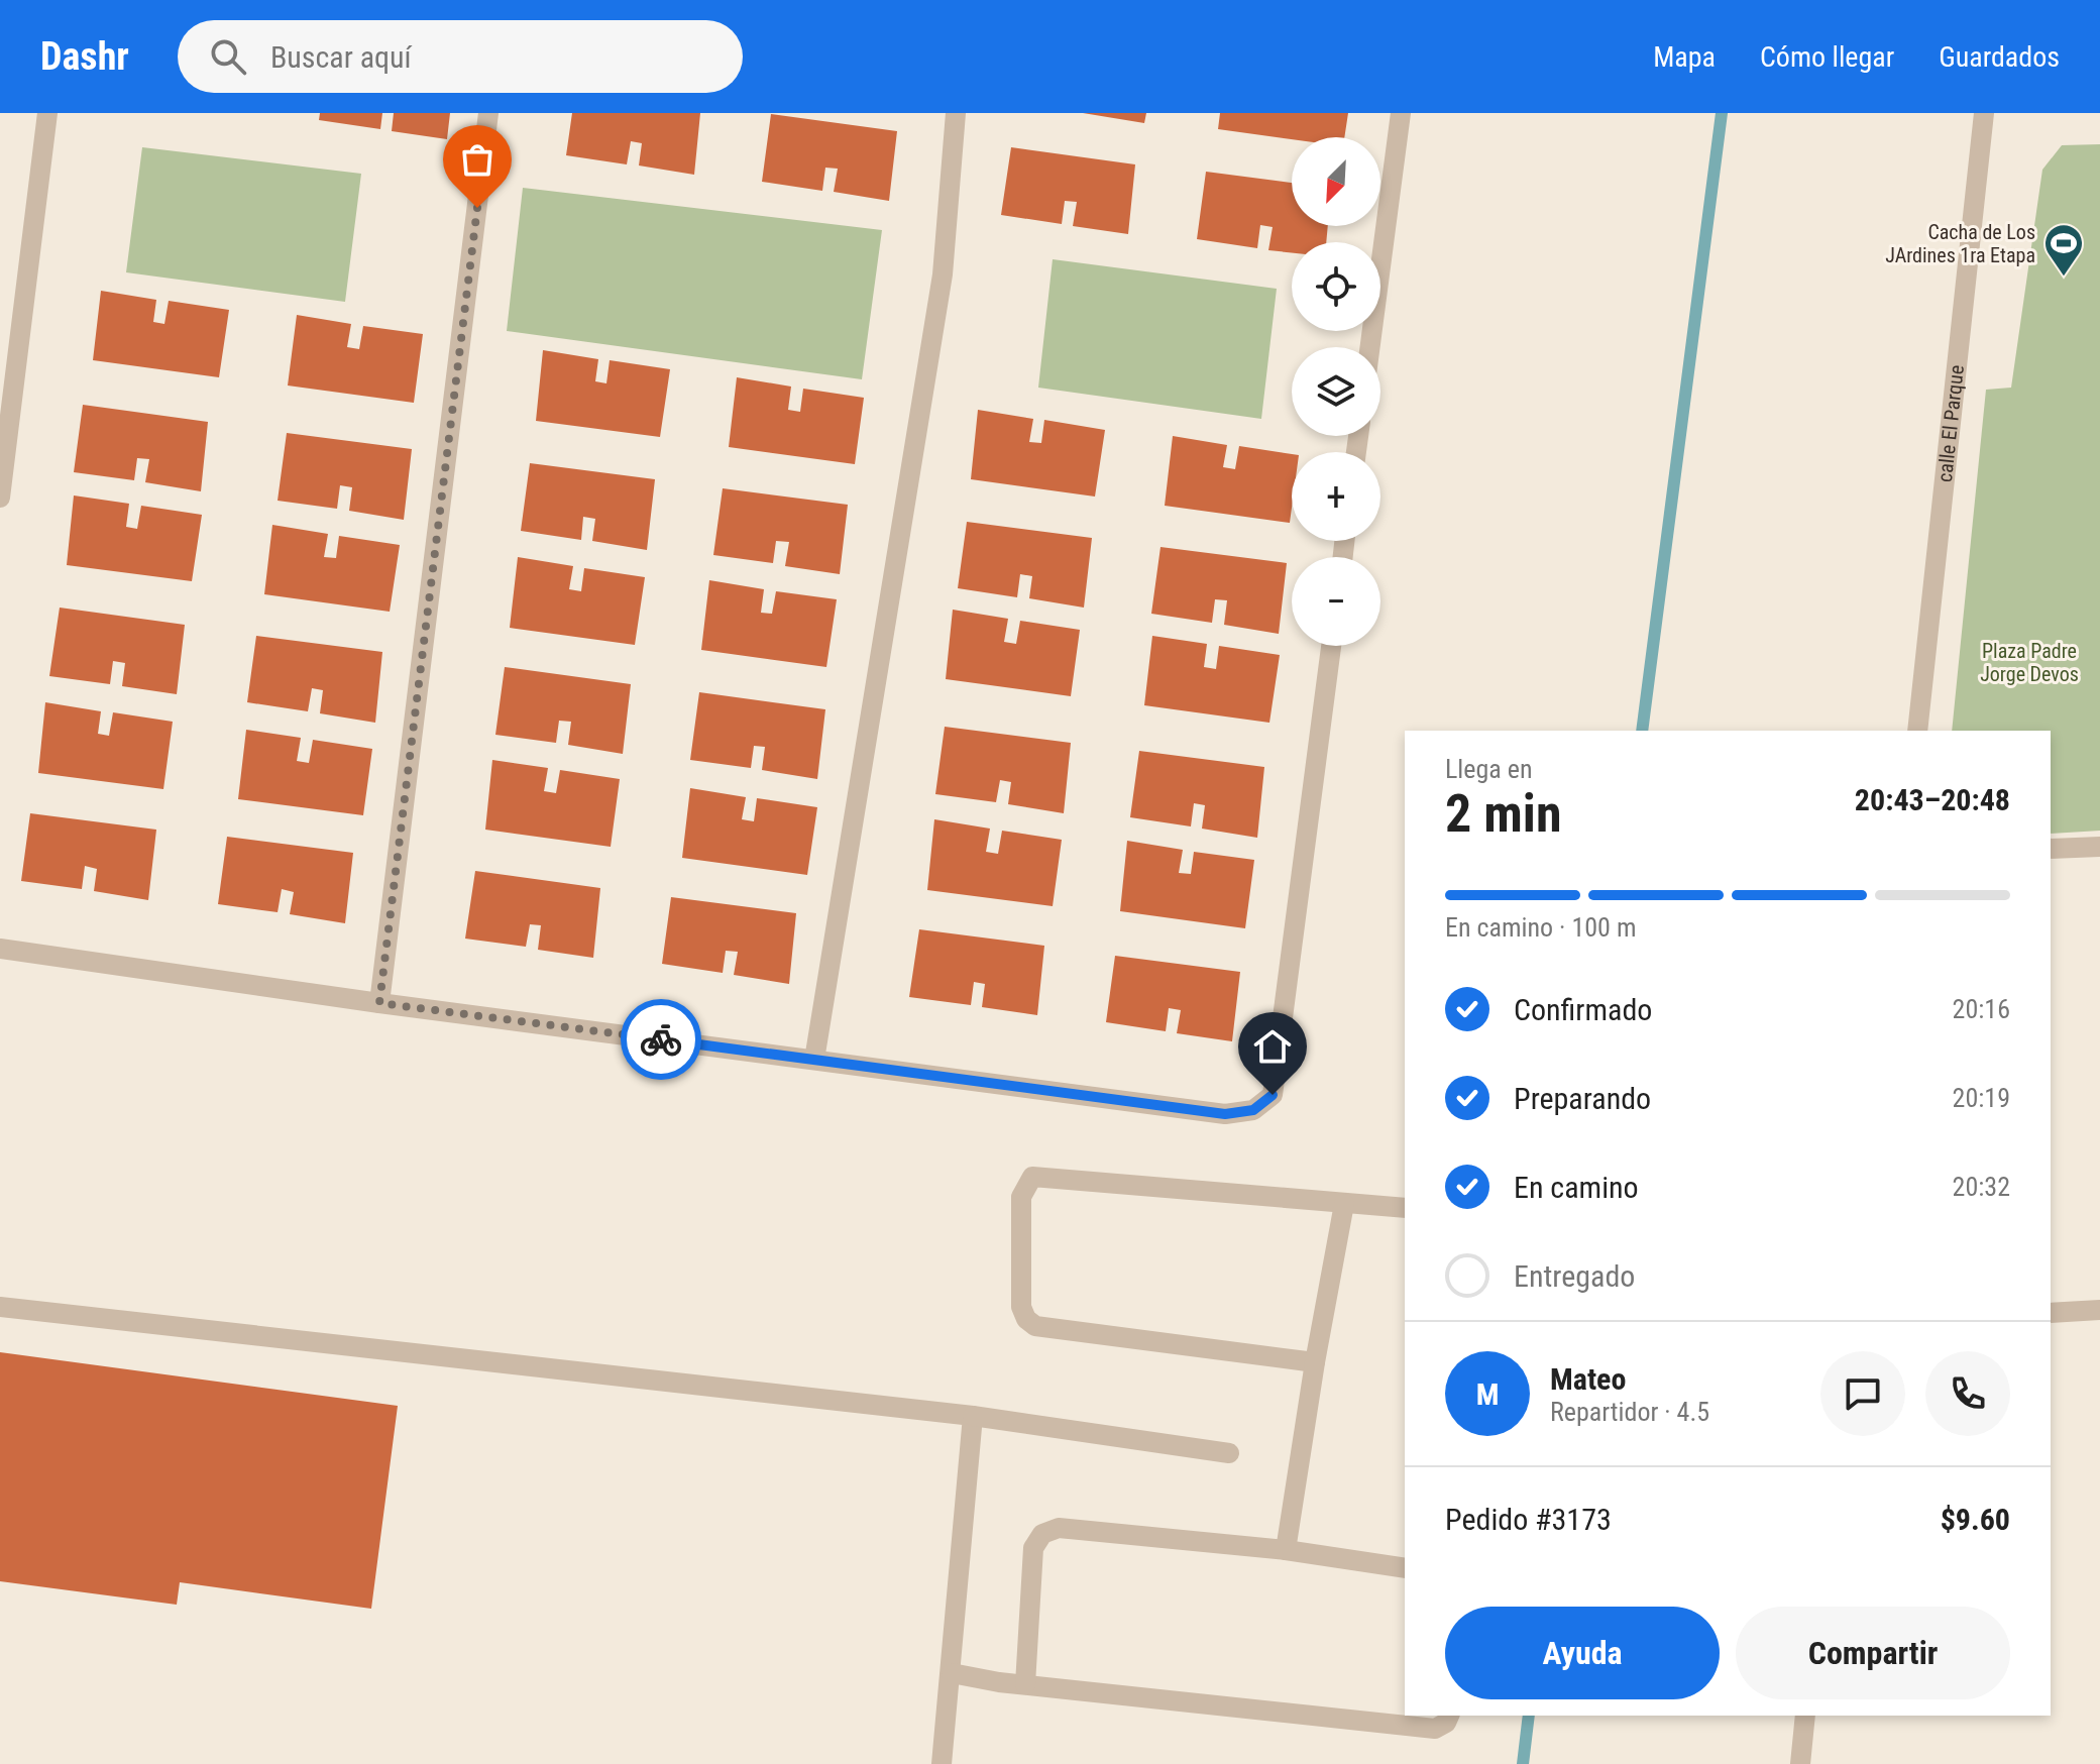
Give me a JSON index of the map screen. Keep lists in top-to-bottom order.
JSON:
{
  "streets": {
    "street": ["calle El Parque"]
  },
  "parks": ["Plaza Padre Jorge Devos"],
  "places": {
    "sports": ["Cacha de Los JArdines 1ra Etapa"]
  },
  "north": "bottom left",
  "page": {
    "header": "Dashr",
    "search": "Buscar aquí",
    "nav": ["Mapa", "Cómo llegar", "Guardados"],
    "map_buttons": ["+", "−"],
    "heading": ["2 min", "Llega en", "20:43–20:48"],
    "panel": [
      "Mateo",
      "Repartidor · 4.5",
      "Pedido #3173",
      "$9.60"
    ],
    "bar": "En camino · 100 m",
    "list": [
      ["Confirmado", "20:16"],
      ["Preparando", "20:19"],
      ["En camino", "20:32"],
      "Entregado"
    ],
    "round": "M",
    "buttons": ["Ayuda", "Compartir"]
  }
}
